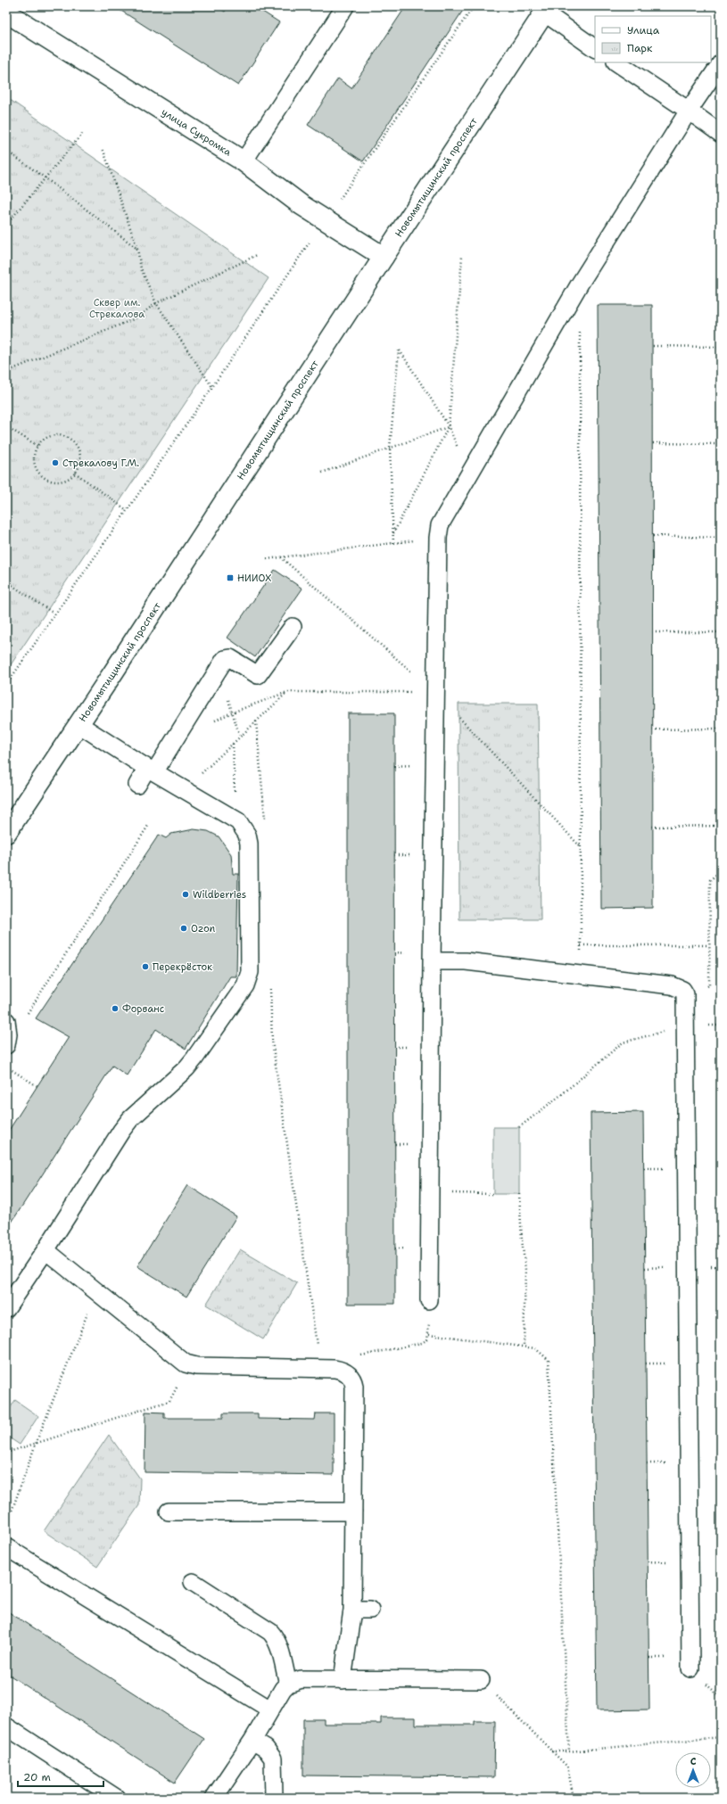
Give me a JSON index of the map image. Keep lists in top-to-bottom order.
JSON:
{
  "streets": {
    "main road": ["улица Сукромка", "Новомытищинский проспект"]
  },
  "crossings": [
    ["улица Сукромка", "Новомытищинский проспект"]
  ],
  "parks": ["Сквер им. Стрекалова"],
  "places": {
    "other": [
      "Стрекалову Г.М.",
      "Wildberries",
      "Ozon",
      "Перекрёсток",
      "Форванс"
    ],
    "transit": ["НИИОХ"]
  },
  "legend": ["Улица", "Парк"],
  "scale_bar": "20 m",
  "north": "top"
}
